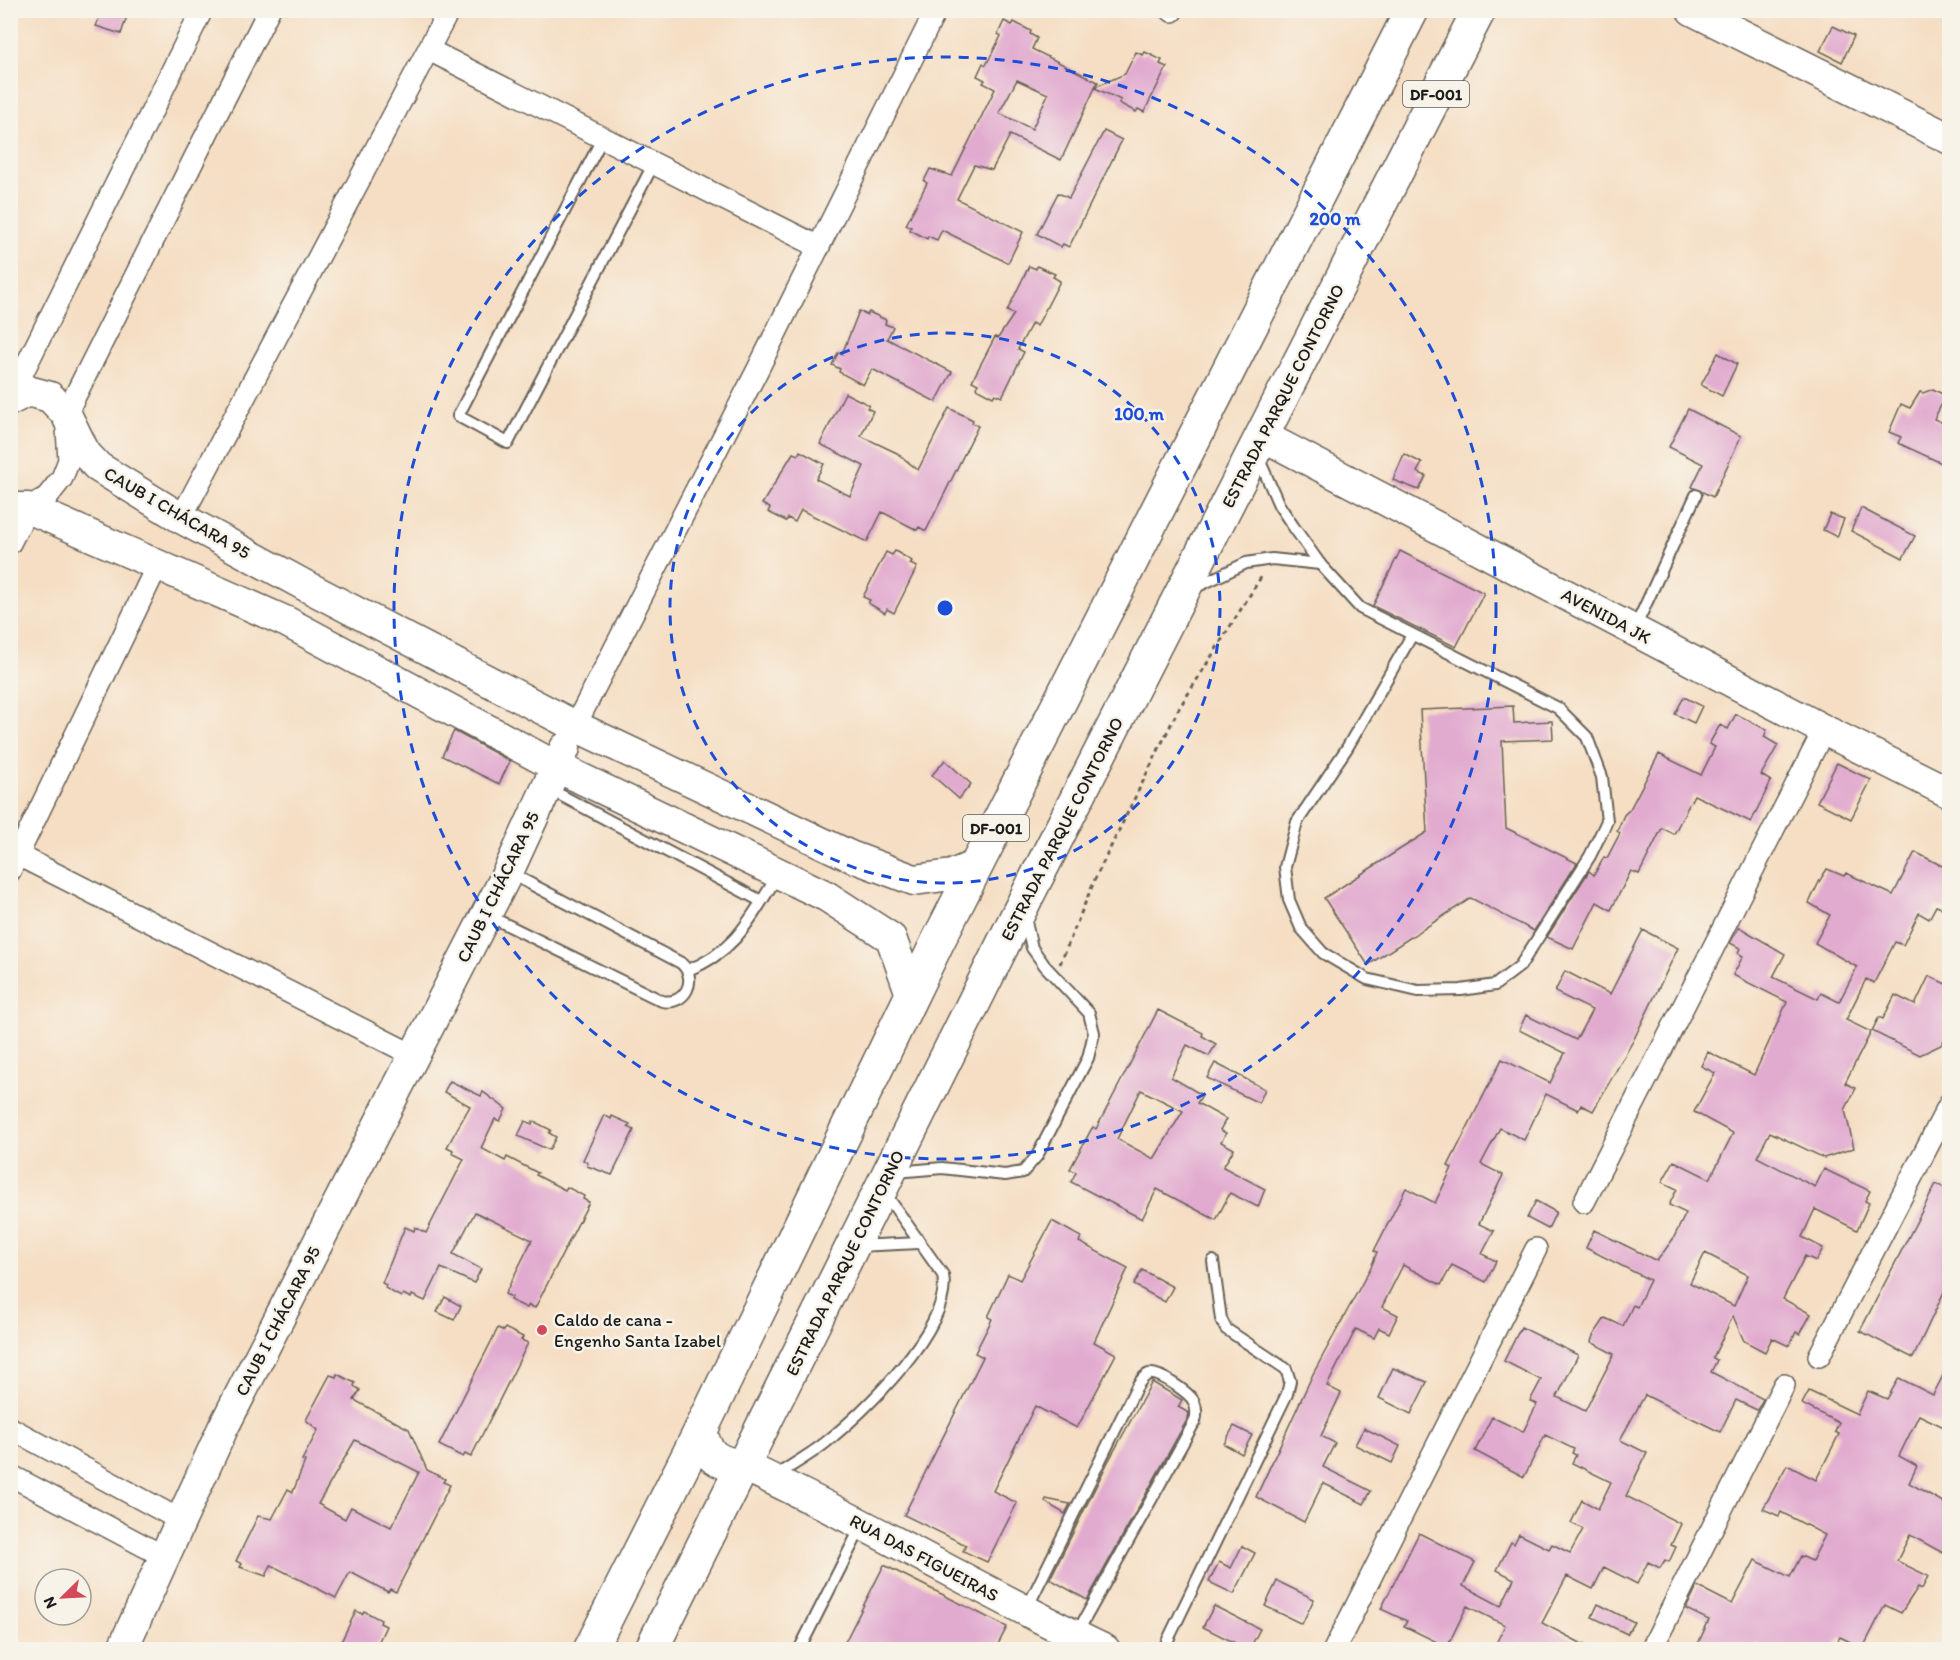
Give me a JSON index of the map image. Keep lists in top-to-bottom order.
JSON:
{
  "streets": {
    "highway": ["DF-001", "ESTRADA PARQUE CONTORNO"],
    "street": ["CAUB I CHÁCARA 95", "AVENIDA JK", "RUA DAS FIGUEIRAS"]
  },
  "crossings": [
    ["ESTRADA PARQUE CONTORNO", "AVENIDA JK"],
    ["ESTRADA PARQUE CONTORNO", "RUA DAS FIGUEIRAS"]
  ],
  "places": ["Caldo de cana - Engenho Santa Izabel"],
  "north": "bottom left",
  "rings": ["200 m", "100 m"]
}
